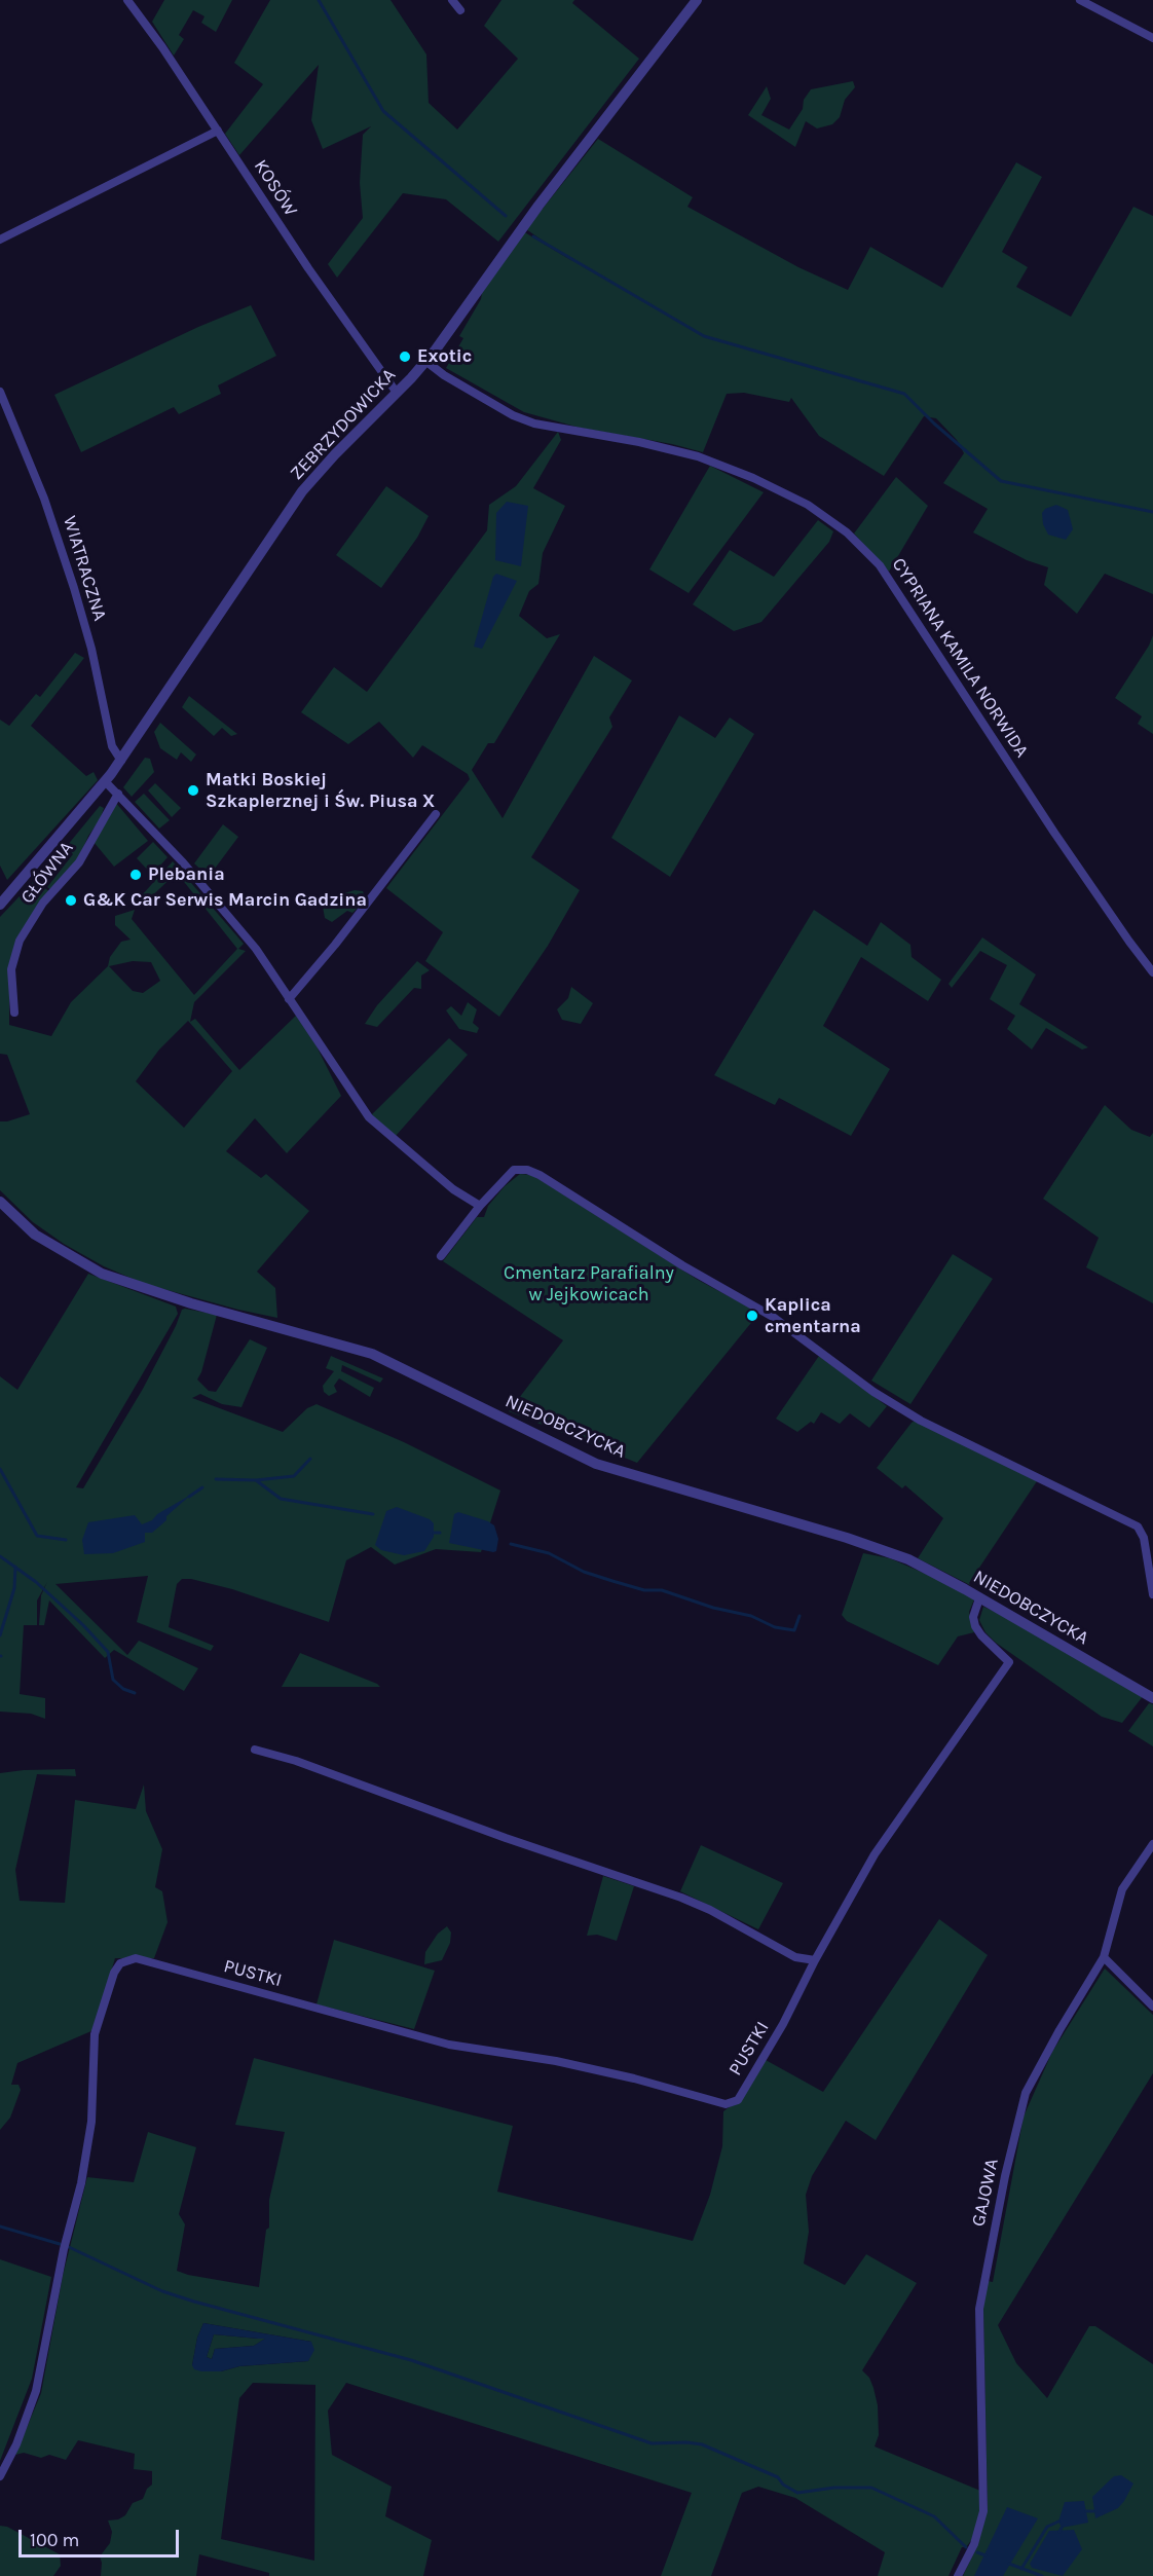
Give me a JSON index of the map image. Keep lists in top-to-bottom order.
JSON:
{
  "streets": {
    "street": [
      "KOSÓW",
      "ZEBRZYDOWICKA",
      "WIATRACZNA",
      "CYPRIANA KAMILA NORWIDA",
      "GŁÓWNA",
      "NIEDOBCZYCKA",
      "PUSTKI",
      "GAJOWA"
    ]
  },
  "crossings": [
    ["KOSÓW", "ZEBRZYDOWICKA"],
    ["ZEBRZYDOWICKA", "WIATRACZNA"],
    ["ZEBRZYDOWICKA", "CYPRIANA KAMILA NORWIDA"],
    ["ZEBRZYDOWICKA", "GŁÓWNA"],
    ["NIEDOBCZYCKA", "PUSTKI"]
  ],
  "parks": ["Cmentarz Parafialny w Jejkowicach"],
  "places": [
    "Exotic",
    "Matki Boskiej Szkaplerznej i Św. Piusa X",
    "Plebania",
    "G&K Car Serwis Marcin Gadzina",
    "Kaplica cmentarna"
  ],
  "scale_bar": "100 m"
}
